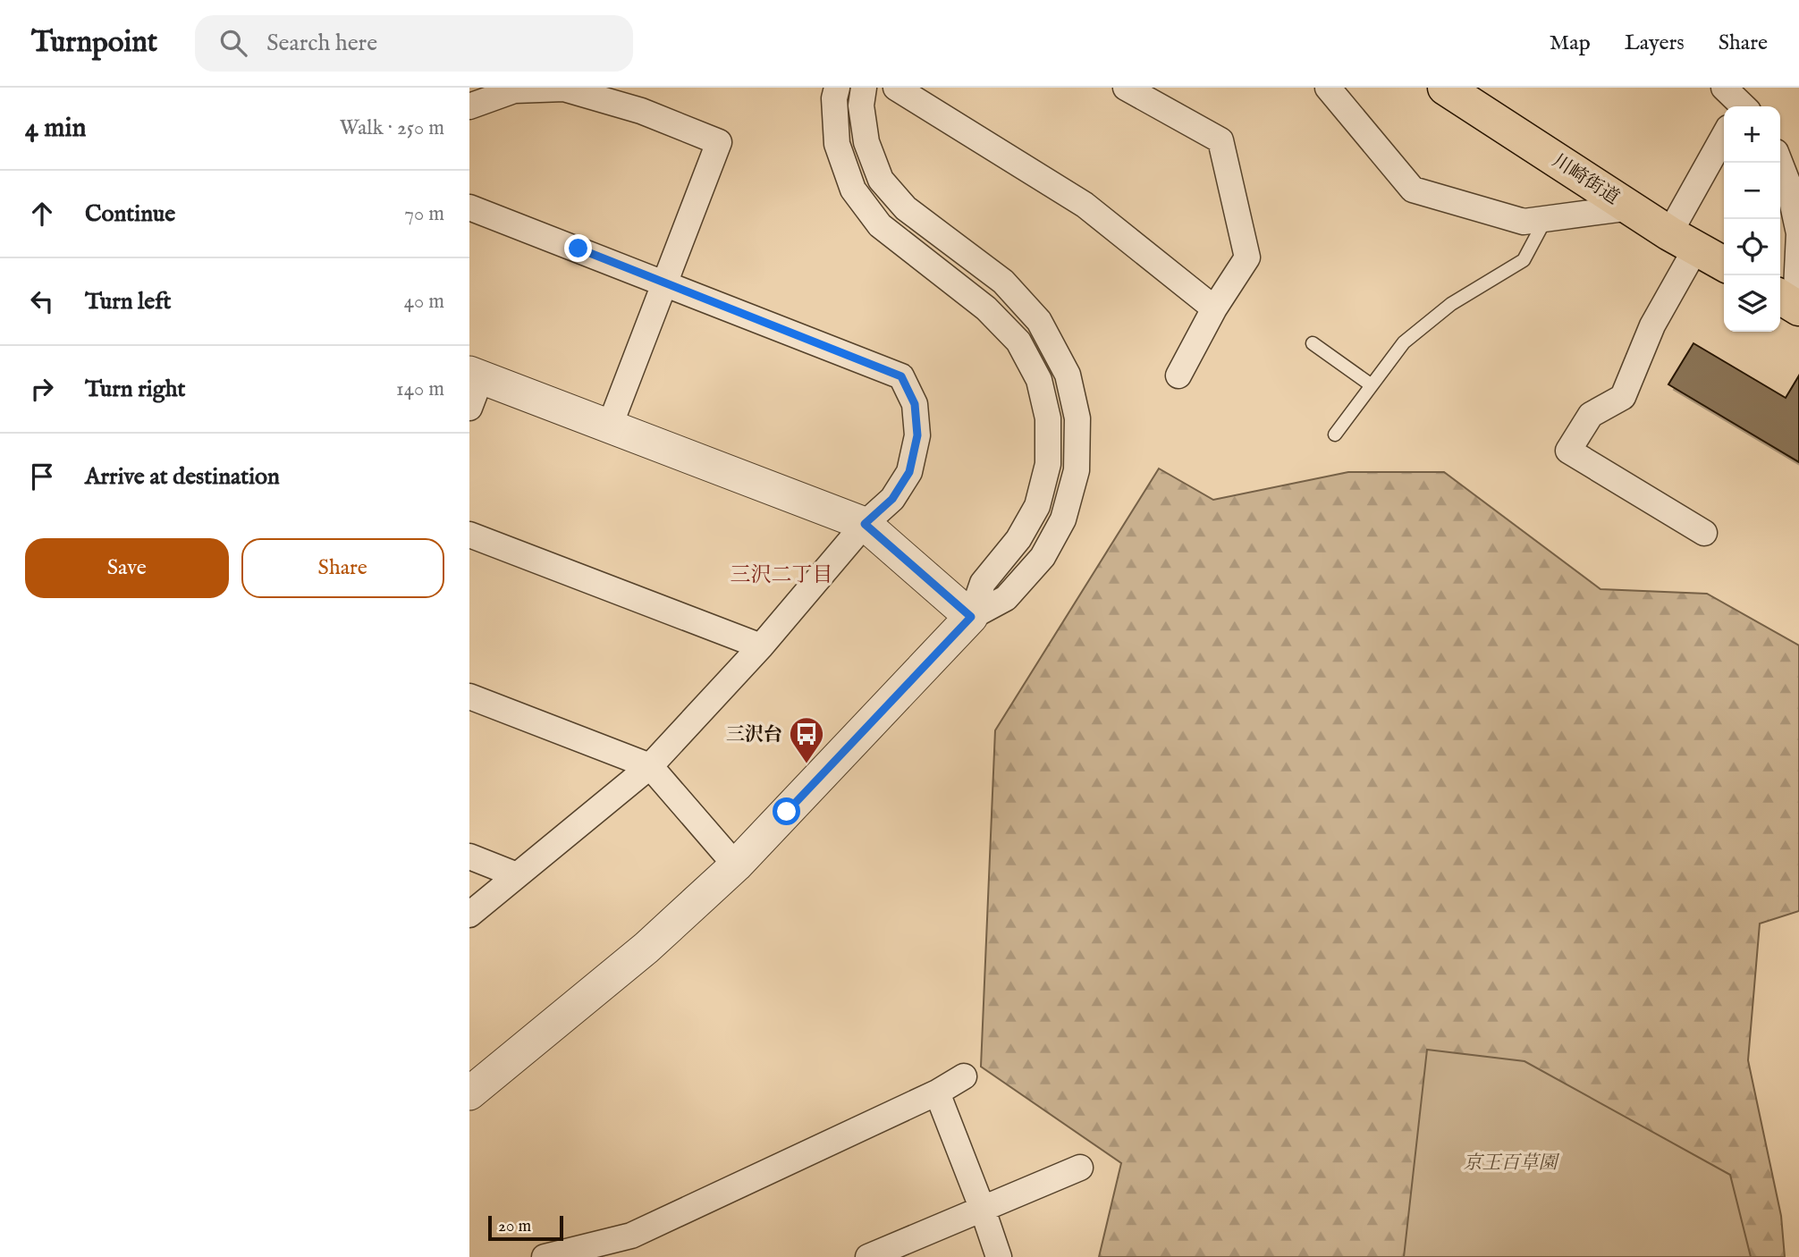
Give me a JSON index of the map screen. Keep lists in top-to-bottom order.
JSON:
{
  "streets": {
    "main road": ["川崎街道"]
  },
  "districts": ["三沢二丁目"],
  "parks": ["京王百草園"],
  "places": {
    "bus stop": ["三沢台"]
  },
  "scale_bar": "20 m",
  "page": {
    "header": "Turnpoint",
    "search": "Search here",
    "nav": ["Map", "Layers", "Share"],
    "heading": ["4 min", "Walk · 250 m"],
    "map_buttons": ["+", "−"],
    "list": [
      ["Continue", "70 m"],
      ["Turn left", "40 m"],
      ["Turn right", "140 m"],
      "Arrive at destination"
    ],
    "buttons": ["Save", "Share"],
    "scale": "20 m"
  }
}
